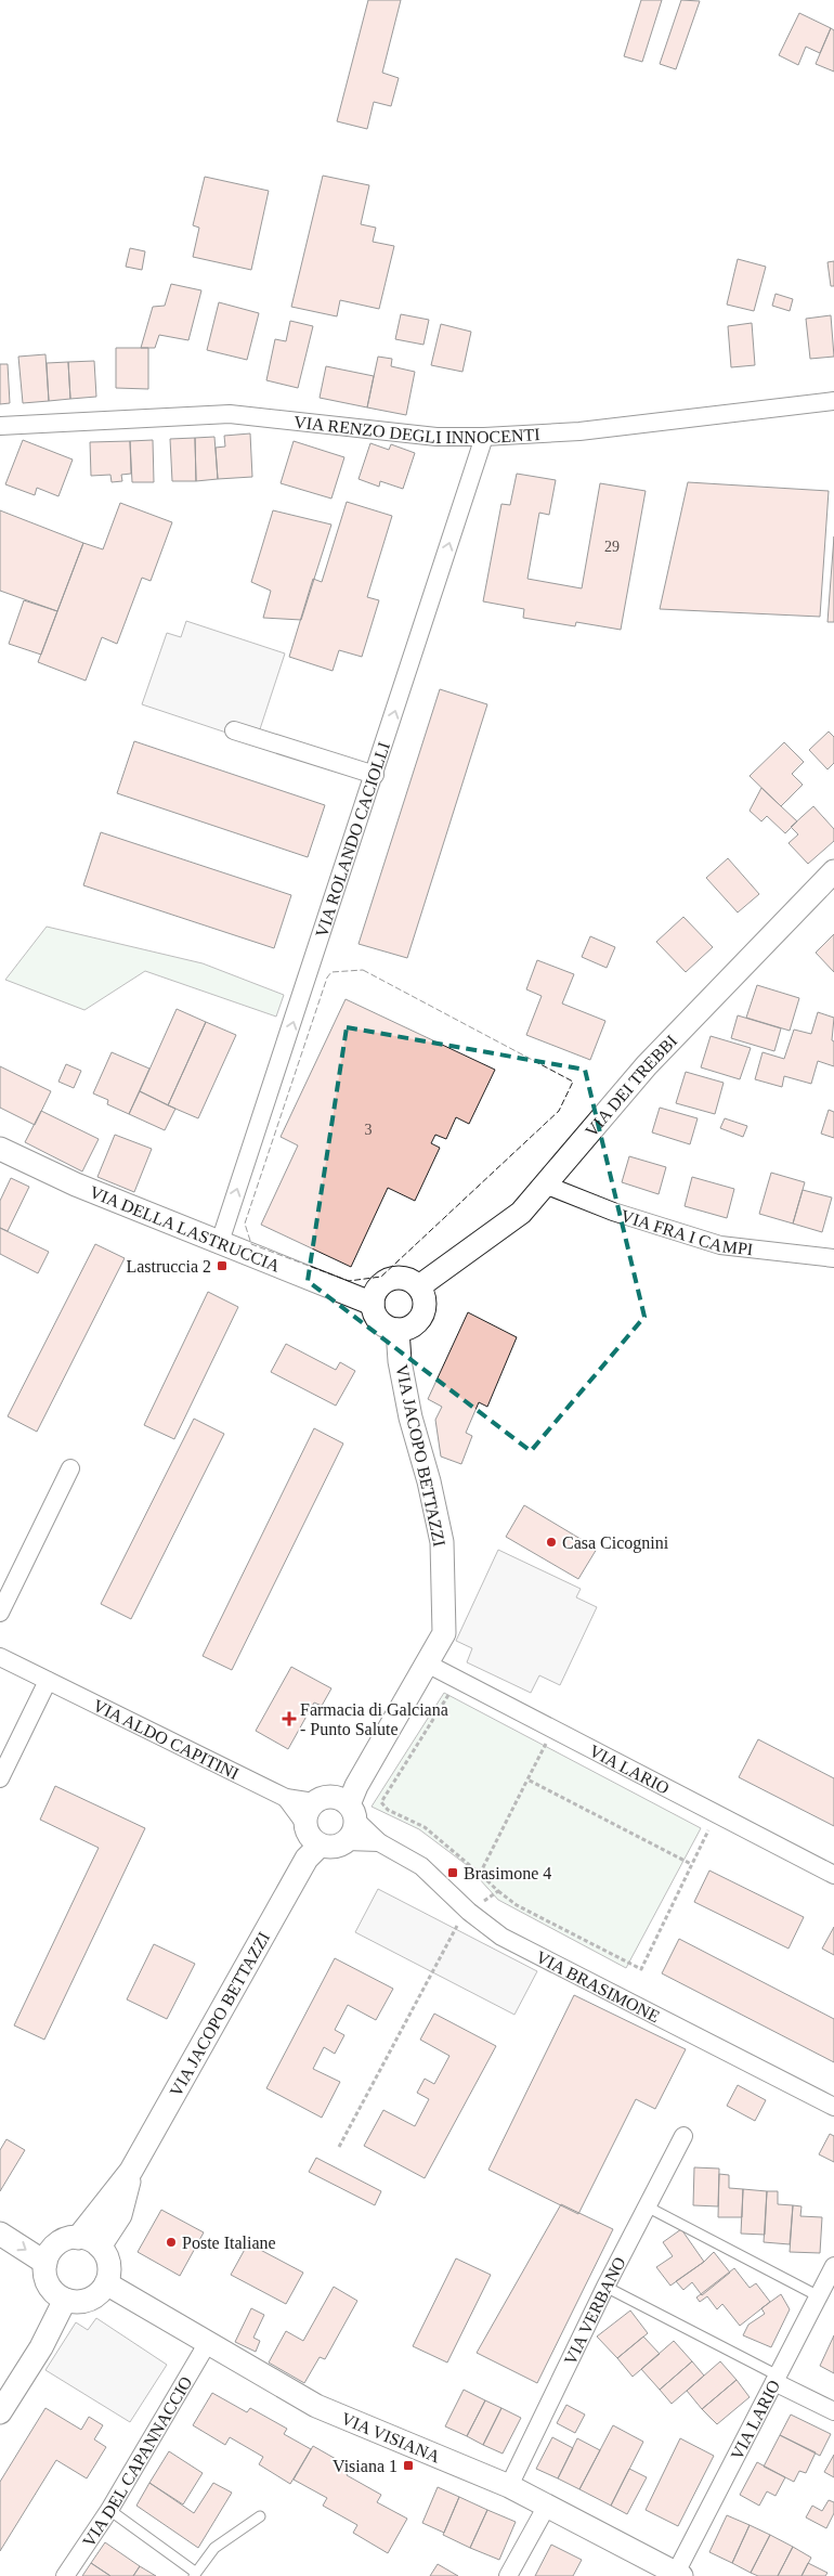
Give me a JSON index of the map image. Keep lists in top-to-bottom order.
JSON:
{
  "streets": {
    "street": [
      "VIA RENZO DEGLI INNOCENTI",
      "VIA ROLANDO CACIOLLI",
      "VIA DEI TREBBI",
      "VIA DELLA LASTRUCCIA",
      "VIA FRA I CAMPI",
      "VIA JACOPO BETTAZZI",
      "VIA ALDO CAPITINI",
      "VIA LARIO",
      "VIA BRASIMONE",
      "VIA VERBANO",
      "VIA VISIANA",
      "VIA DEL CAPANNACCIO"
    ]
  },
  "crossings": [
    ["VIA RENZO DEGLI INNOCENTI", "VIA ROLANDO CACIOLLI"],
    ["VIA ROLANDO CACIOLLI", "VIA DELLA LASTRUCCIA"],
    ["VIA DEI TREBBI", "VIA DELLA LASTRUCCIA"],
    ["VIA DEI TREBBI", "VIA FRA I CAMPI"],
    ["VIA DEI TREBBI", "VIA JACOPO BETTAZZI"],
    ["VIA DELLA LASTRUCCIA", "VIA JACOPO BETTAZZI"],
    ["VIA JACOPO BETTAZZI", "VIA ALDO CAPITINI"],
    ["VIA JACOPO BETTAZZI", "VIA LARIO"],
    ["VIA JACOPO BETTAZZI", "VIA BRASIMONE"],
    ["VIA JACOPO BETTAZZI", "VIA VISIANA"],
    ["VIA LARIO", "VIA VISIANA"],
    ["VIA VERBANO", "VIA VISIANA"],
    ["VIA VISIANA", "VIA DEL CAPANNACCIO"]
  ],
  "one_way": ["VIA ROLANDO CACIOLLI"],
  "places": {
    "transit": ["Lastruccia 2", "Brasimone 4", "Visiana 1"],
    "other": ["Casa Cicognini", "Poste Italiane"],
    "health": ["Farmacia di Galciana - Punto Salute"]
  },
  "house_numbers": ["29", "3"]
}
